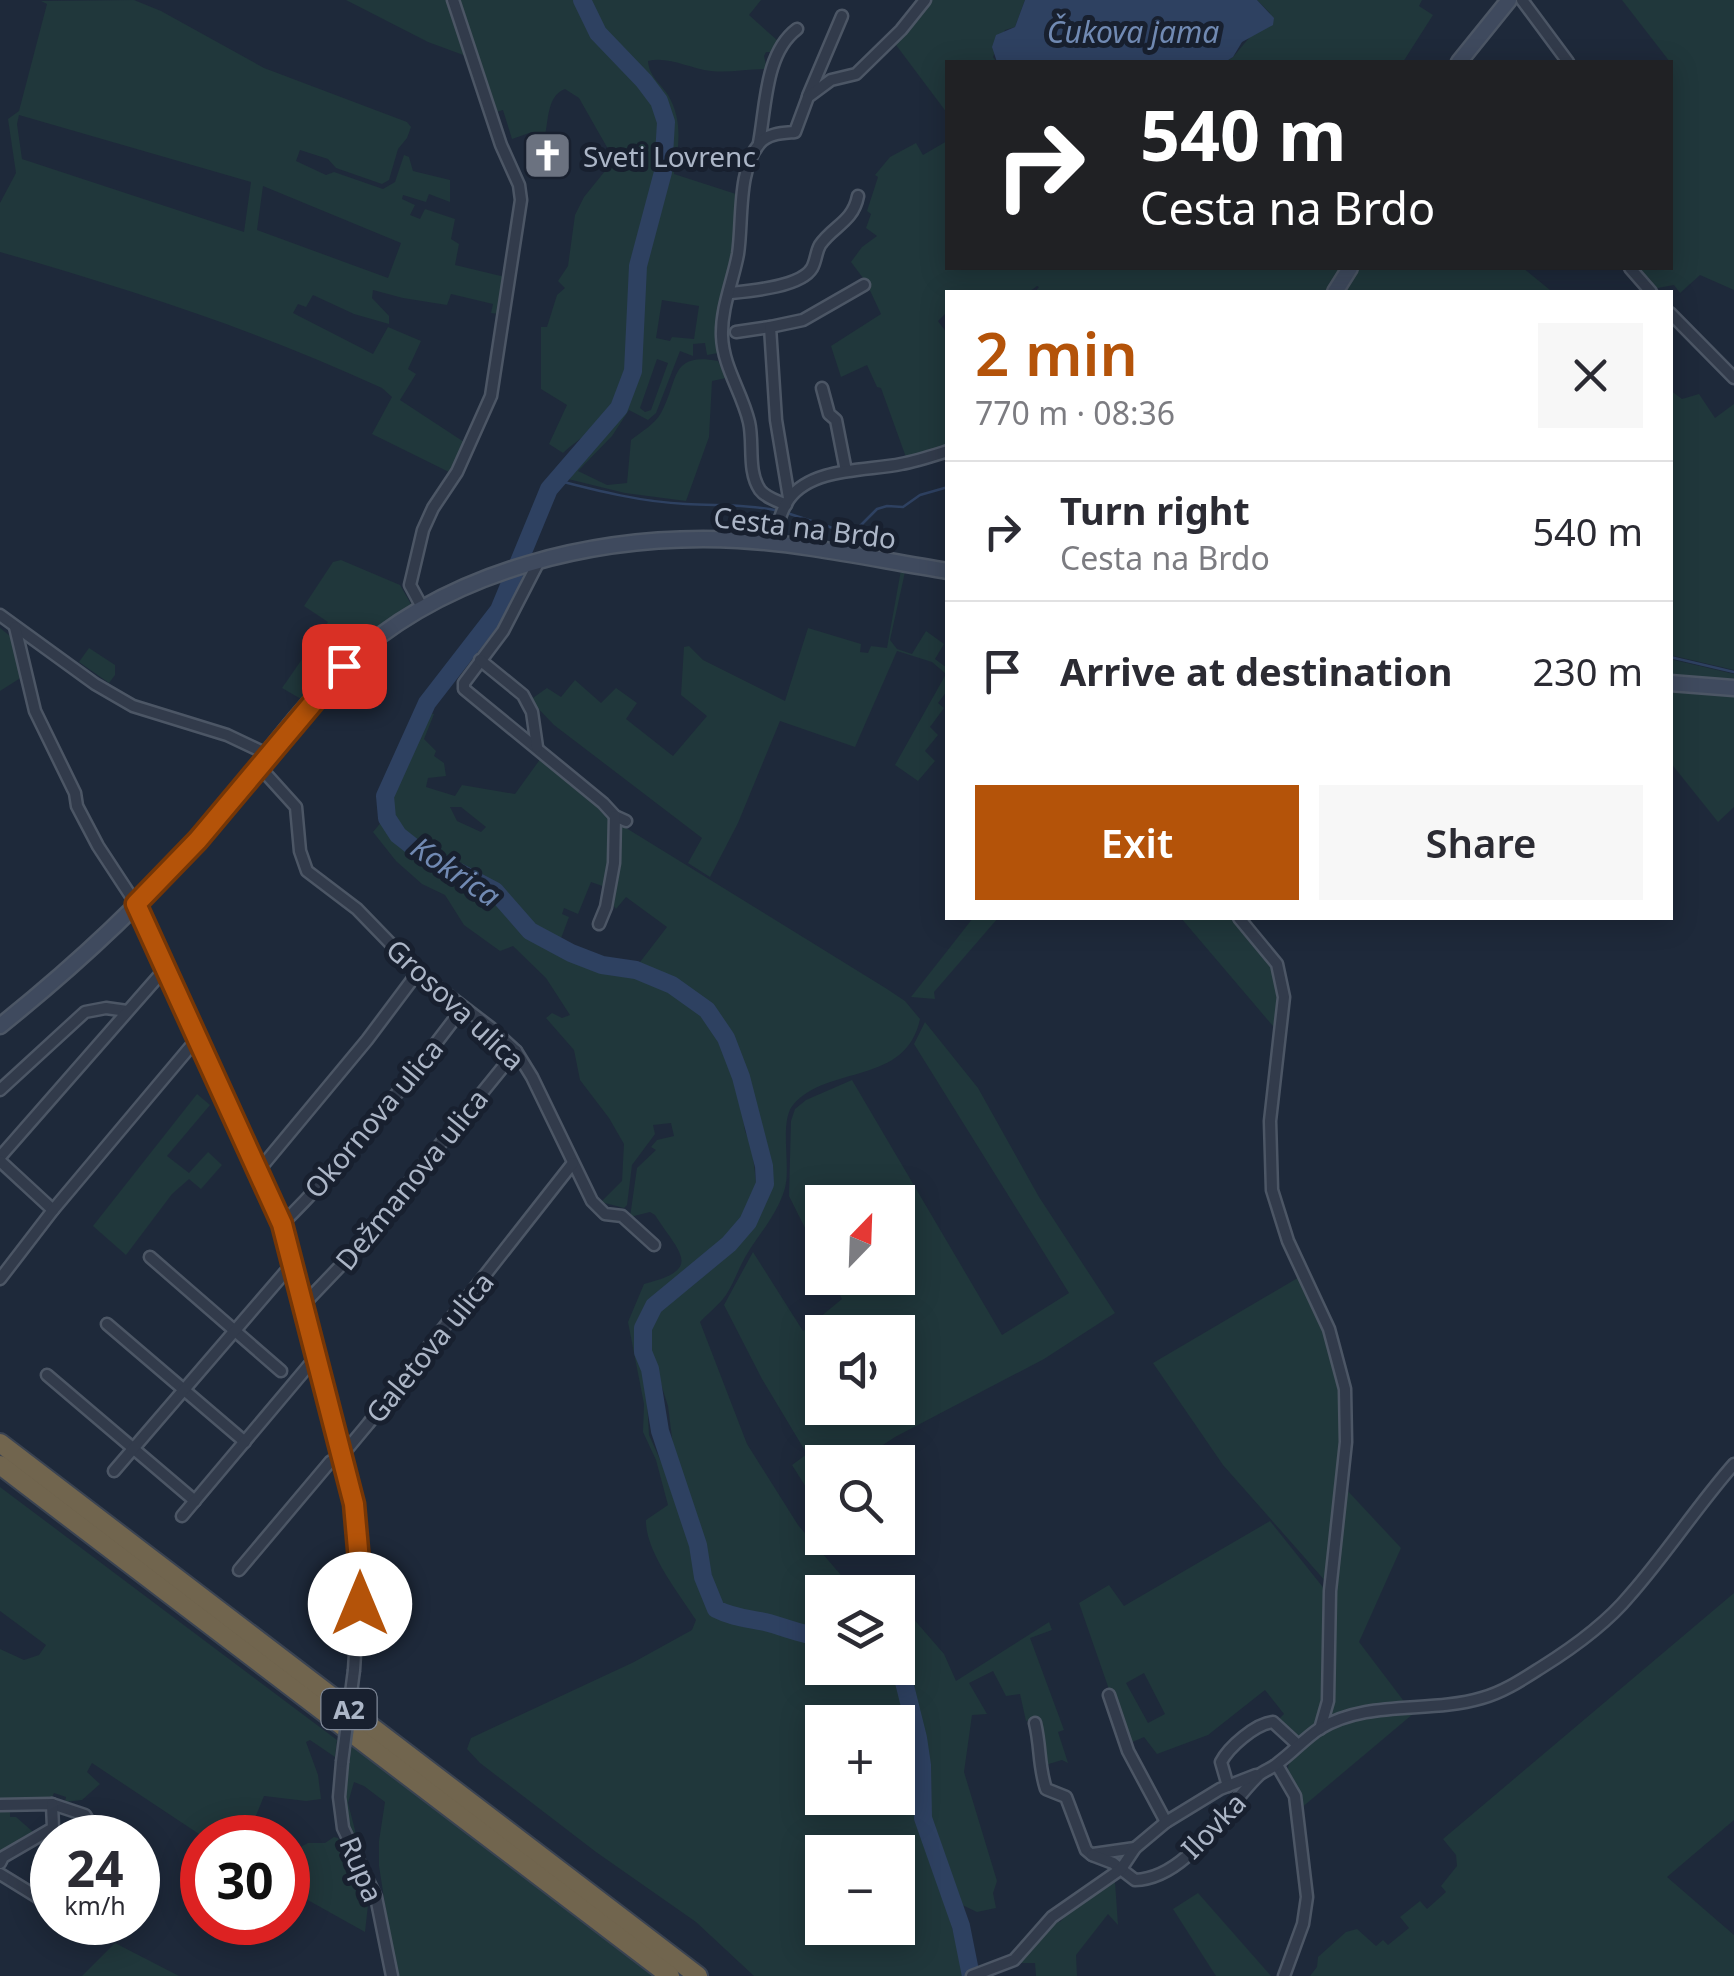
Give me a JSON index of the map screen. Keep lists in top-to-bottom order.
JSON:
{
  "streets": {
    "highway": ["A2"],
    "street": [
      "Cesta na Brdo",
      "Grosova ulica",
      "Okornova ulica",
      "Dežmanova ulica",
      "Galetova ulica",
      "Ilovka",
      "Rupa"
    ]
  },
  "crossings": [
    ["Cesta na Brdo", "Grosova ulica"],
    ["Grosova ulica", "Okornova ulica"],
    ["Grosova ulica", "Dežmanova ulica"],
    ["Grosova ulica", "Galetova ulica"],
    ["Okornova ulica", "Rupa"],
    ["Dežmanova ulica", "Rupa"],
    ["Galetova ulica", "Rupa"]
  ],
  "water": ["Čukova jama", "Kokrica"],
  "places": {
    "church": ["Sveti Lovrenc"]
  },
  "north": "top right",
  "page": {
    "turn": ["540 m", "Cesta na Brdo"],
    "heading": ["2 min", "770 m · 08:36"],
    "list": [
      {
        "name": "Turn right",
        "note": "Cesta na Brdo",
        "value": "540 m"
      },
      {
        "name": "Arrive at destination",
        "value": "230 m"
      }
    ],
    "buttons": ["Exit", "Share"],
    "map_buttons": ["+", "−"],
    "speed": "24 km/h",
    "limit": "30"
  }
}
